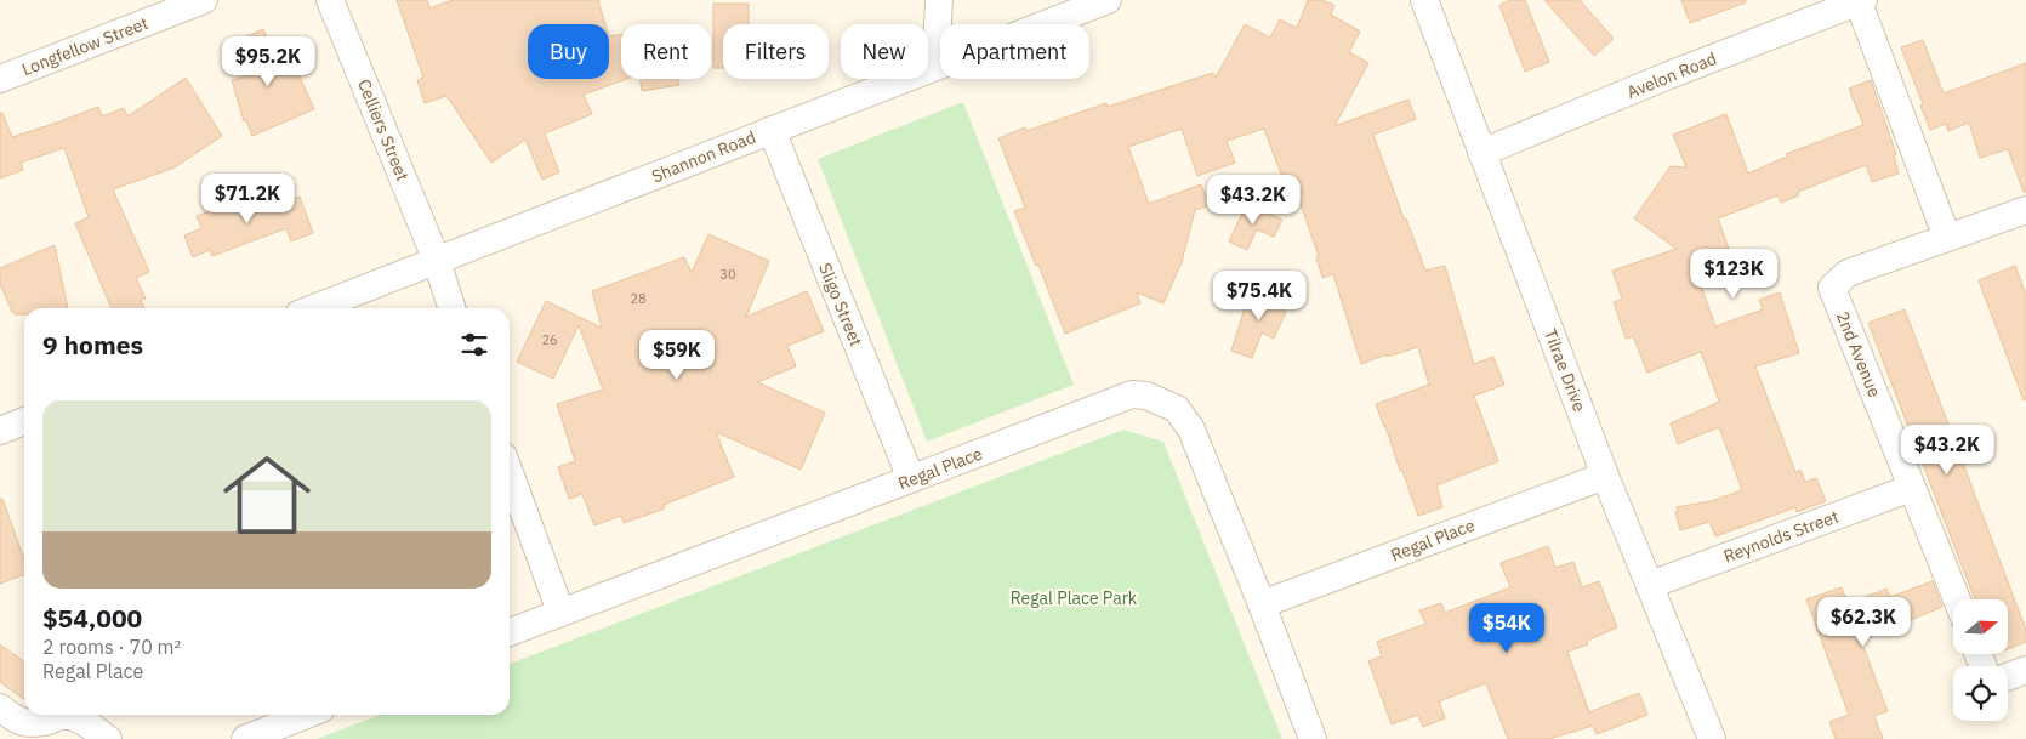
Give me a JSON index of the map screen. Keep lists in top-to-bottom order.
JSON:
{
  "streets": {
    "street": [
      "Longfellow Street",
      "Avelon Road",
      "Celliers Street",
      "Shannon Road",
      "Sligo Street",
      "2nd Avenue",
      "Tilrae Drive",
      "Regal Place",
      "Reynolds Street"
    ]
  },
  "crossings": [
    ["Avelon Road", "Tilrae Drive"],
    ["Celliers Street", "Shannon Road"],
    ["Shannon Road", "Sligo Street"],
    ["Sligo Street", "Regal Place"],
    ["2nd Avenue", "Reynolds Street"],
    ["Tilrae Drive", "Regal Place"],
    ["Tilrae Drive", "Reynolds Street"]
  ],
  "parks": ["Regal Place Park"],
  "house_numbers": ["30", "28", "26"],
  "north": "right",
  "page": {
    "chip": [
      "Buy",
      "Rent",
      "Filters",
      "New",
      "Apartment"
    ],
    "price": [
      "$95.2K",
      "$71.2K",
      "$43.2K",
      "$123K",
      "$75.4K",
      "$59K",
      "$43.2K",
      "$62.3K",
      "$54K"
    ],
    "heading": "9 homes",
    "list": [
      {
        "name": "$54,000",
        "note": "2 rooms · 70 m² · Regal Place"
      }
    ]
  }
}
